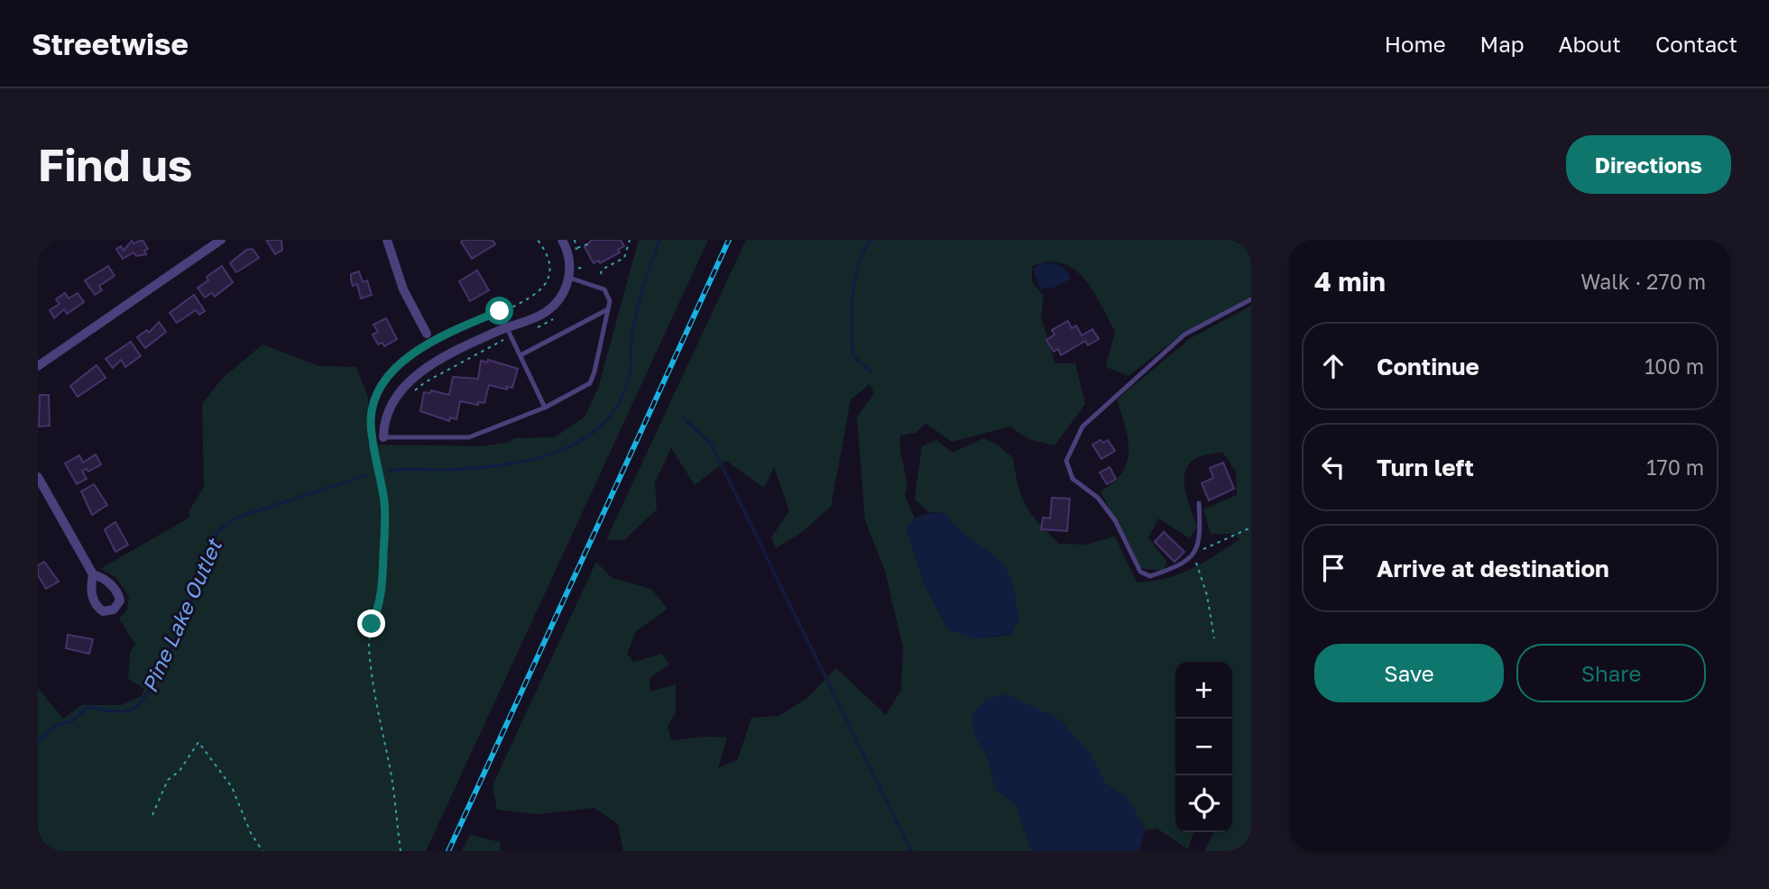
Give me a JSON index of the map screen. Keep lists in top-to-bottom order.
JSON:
{
  "water": ["Pine Lake Outlet"],
  "page": {
    "header": "Streetwise",
    "nav": [
      "Home",
      "Map",
      "About",
      "Contact"
    ],
    "buttons": [
      "Directions",
      ["Save", "Share"]
    ],
    "title": "Find us",
    "heading": ["4 min", "Walk · 270 m"],
    "list": [
      ["Continue", "100 m"],
      ["Turn left", "170 m"],
      "Arrive at destination"
    ],
    "map_buttons": ["+", "−"]
  }
}
